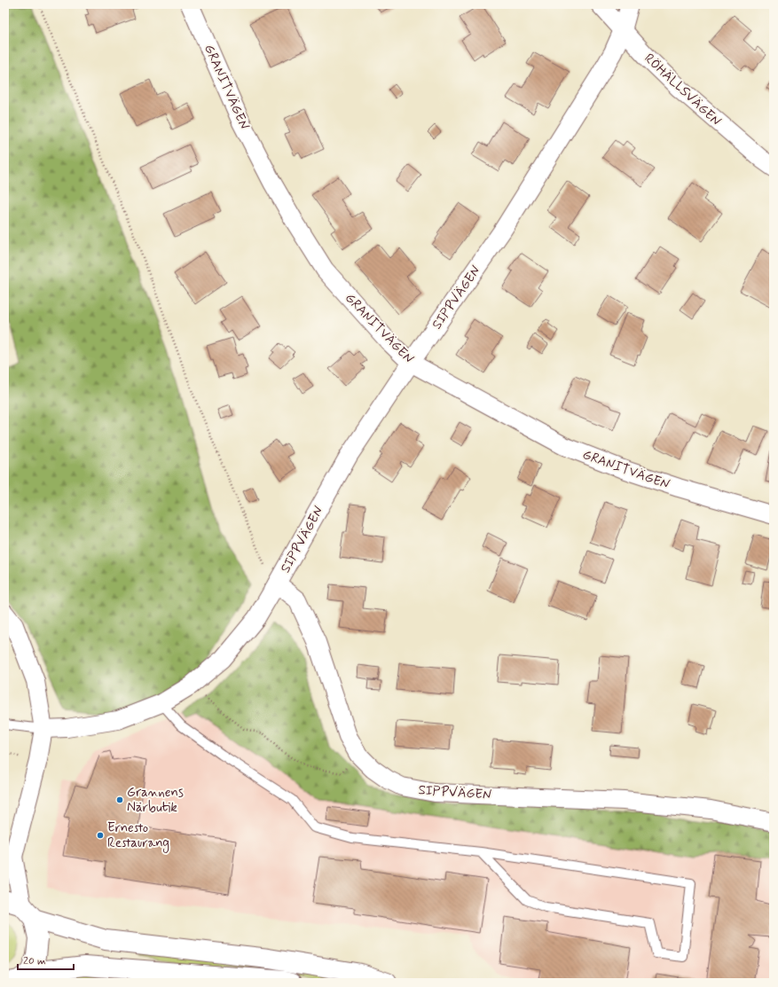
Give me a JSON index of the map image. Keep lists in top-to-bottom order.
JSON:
{
  "streets": {
    "street": ["GRANITVÄGEN", "RÖHÄLLSVÄGEN", "SIPPVÄGEN"]
  },
  "crossings": [
    ["GRANITVÄGEN", "SIPPVÄGEN"],
    ["RÖHÄLLSVÄGEN", "SIPPVÄGEN"]
  ],
  "places": ["Grannens Närbutik", "Ernesto Restaurang"],
  "scale_bar": "20 m"
}
